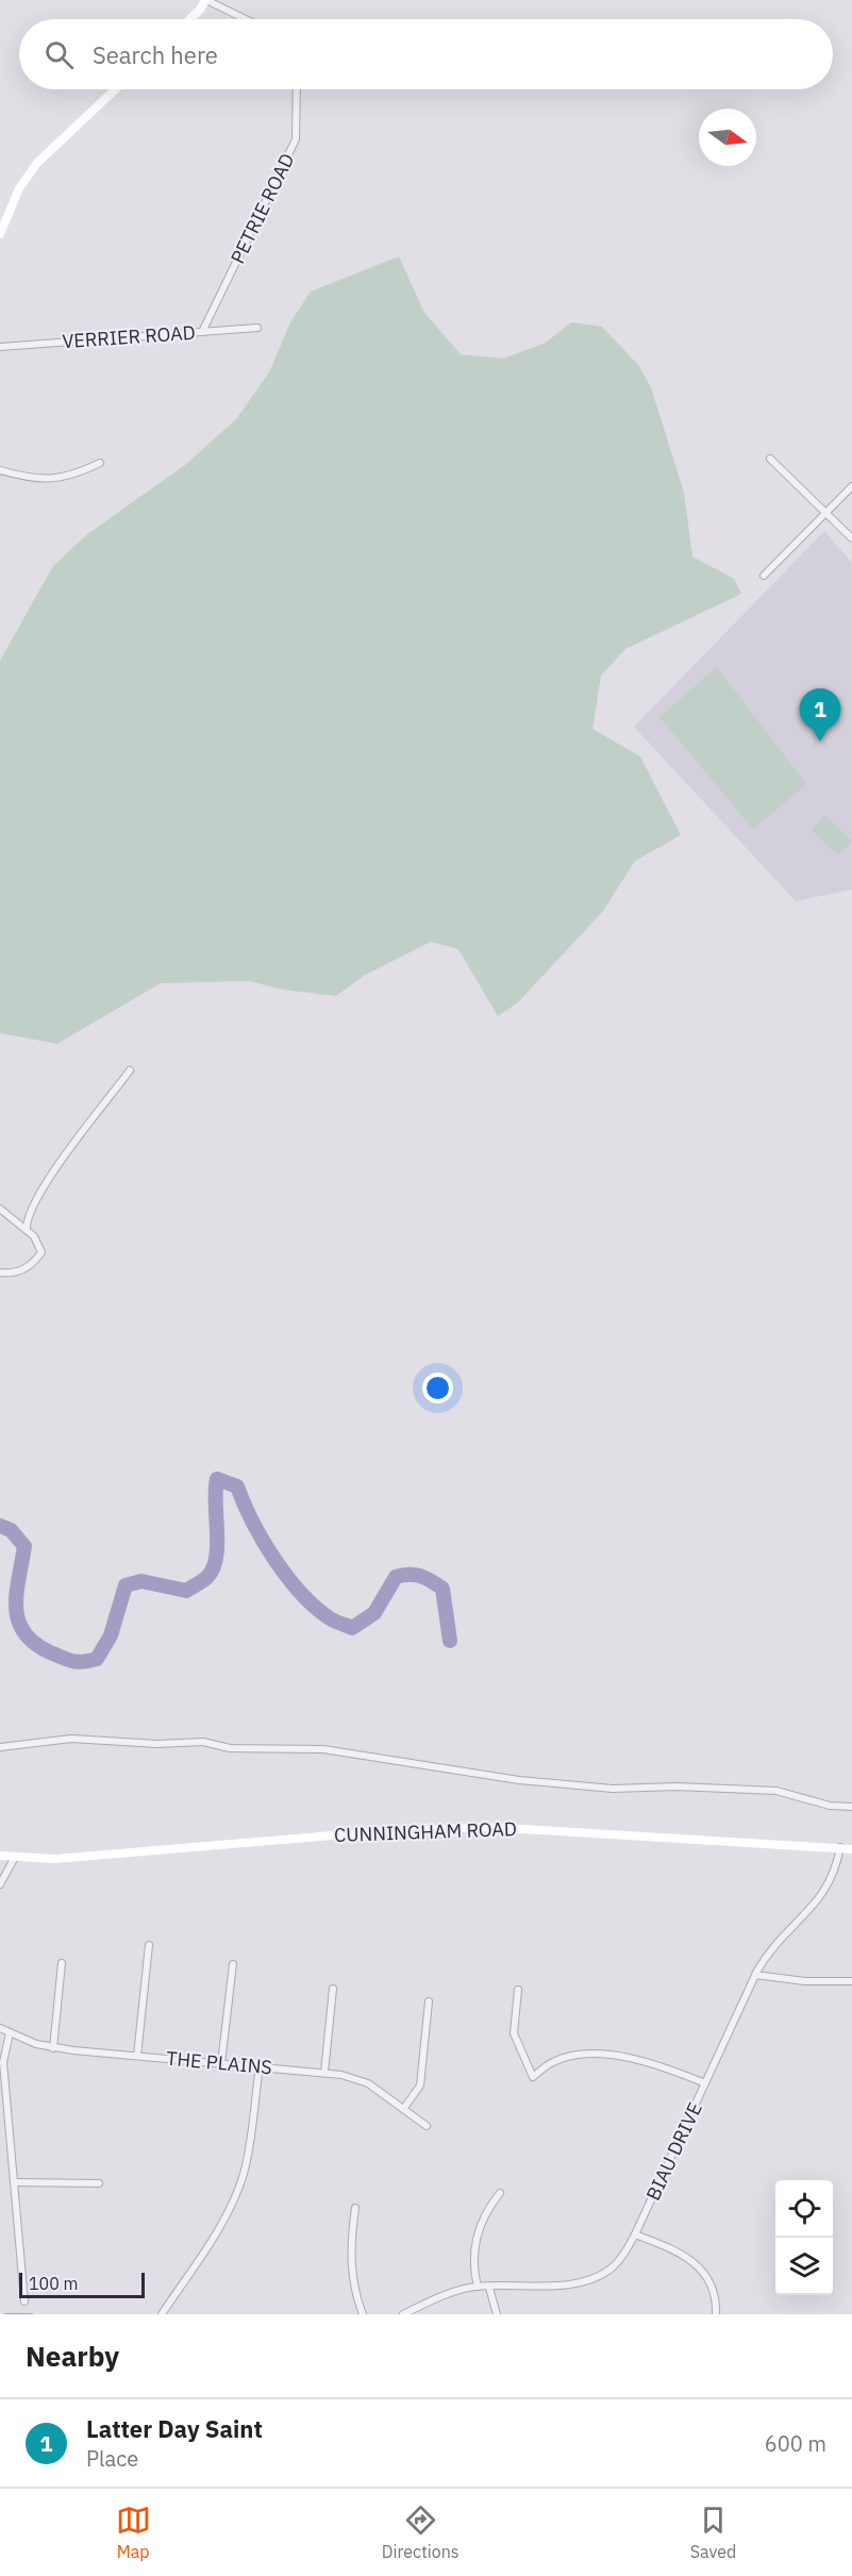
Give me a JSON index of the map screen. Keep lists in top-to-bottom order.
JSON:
{
  "streets": {
    "main road": ["CUNNINGHAM ROAD"],
    "street": [
      "PETRIE ROAD",
      "VERRIER ROAD",
      "THE PLAINS",
      "BIAU DRIVE"
    ]
  },
  "crossings": [
    ["PETRIE ROAD", "VERRIER ROAD"],
    ["CUNNINGHAM ROAD", "BIAU DRIVE"]
  ],
  "scale_bar": "100 m",
  "north": "right",
  "page": {
    "search": "Search here",
    "pins": "1",
    "scale": "100 m",
    "heading": "Nearby",
    "list": [
      {
        "mark": "1",
        "name": "Latter Day Saint",
        "note": "Place",
        "value": "600 m"
      }
    ],
    "nav": ["Map", "Directions", "Saved"]
  }
}
